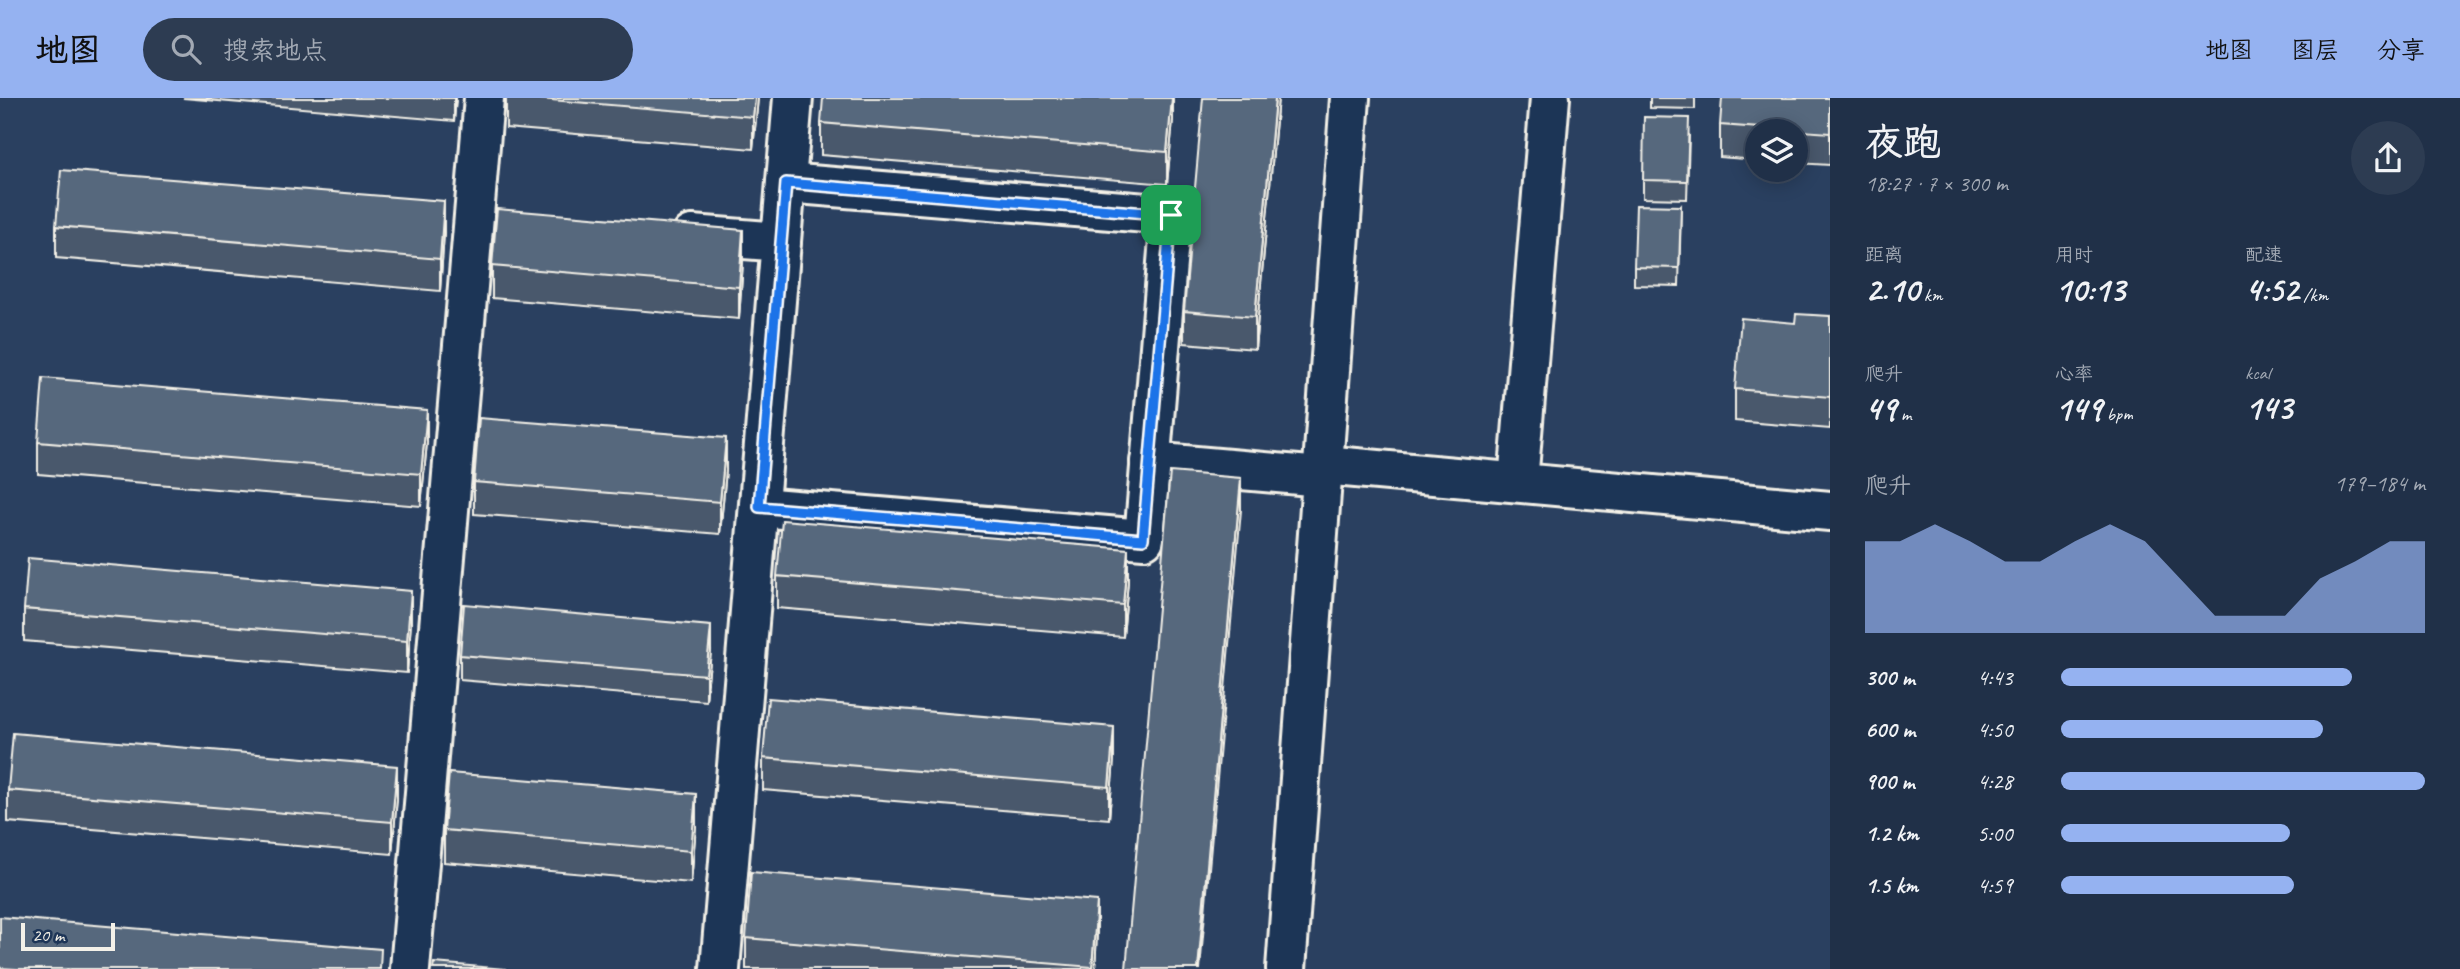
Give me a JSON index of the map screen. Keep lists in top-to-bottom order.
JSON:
{
  "scale_bar": "20 m",
  "page": {
    "header": "地图",
    "search": "搜索地点",
    "nav": ["地图", "图层", "分享"],
    "heading": ["夜跑", "18:27 · 7 × 300 m"],
    "stats": [
      ["距离", "2.10 km"],
      ["用时", "10:13"],
      ["配速", "4:52 /km"],
      ["爬升", "49 m"],
      ["心率", "149 bpm"],
      ["kcal", "143"]
    ],
    "chart": ["爬升", "179–184 m"],
    "list": [
      {
        "name": "300 m",
        "note": "4:43"
      },
      {
        "name": "600 m",
        "note": "4:50"
      },
      {
        "name": "900 m",
        "note": "4:28"
      },
      {
        "name": "1.2 km",
        "note": "5:00"
      },
      {
        "name": "1.5 km",
        "note": "4:59"
      }
    ],
    "scale": "20 m"
  }
}
